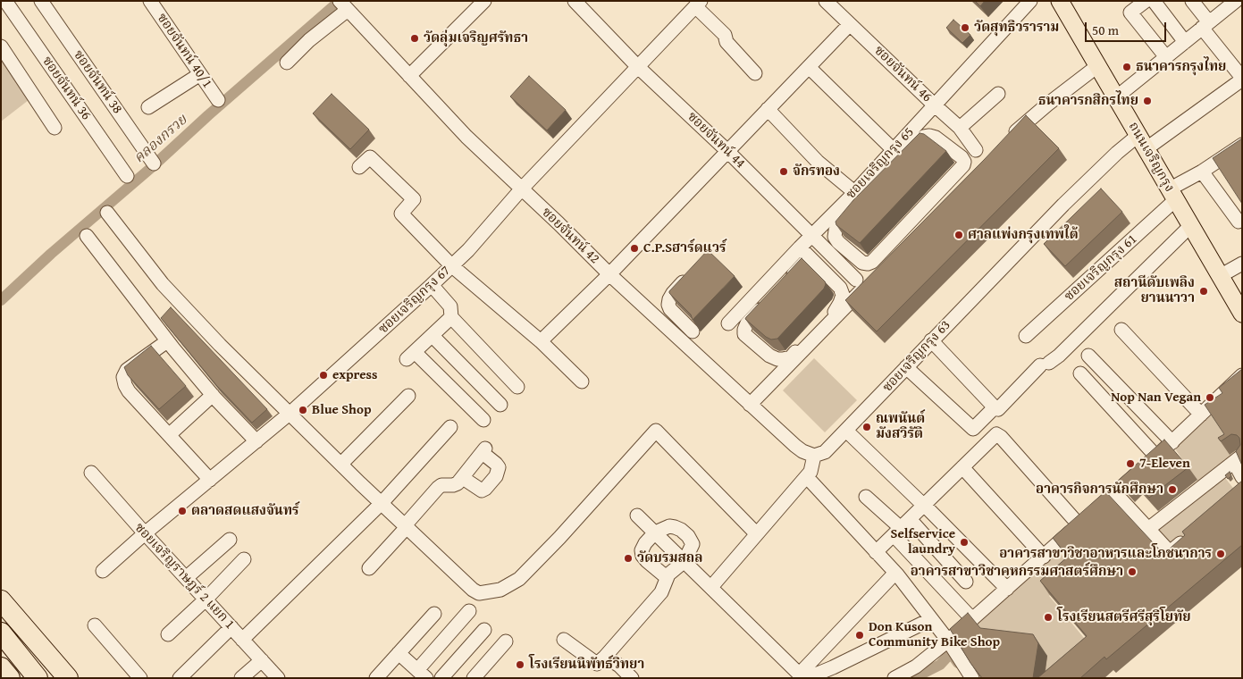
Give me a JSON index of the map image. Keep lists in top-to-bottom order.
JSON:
{
  "streets": {
    "main road": ["ถนนเจริญกรุง"],
    "street": [
      "ซอยจันทน์ 40/1",
      "ซอยจันทน์ 46",
      "ซอยจันทน์ 38",
      "ซอยจันทน์ 36",
      "ซอยจันทน์ 44",
      "ซอยเจริญกรุง 65",
      "ซอยจันทน์ 42",
      "ซอยเจริญกรุง 61",
      "ซอยเจริญกรุง 67",
      "ซอยเจริญกรุง 63",
      "ซอยเจริญราษฎร์ 2 แยก 1"
    ]
  },
  "crossings": [
    ["ซอยจันทน์ 46", "ซอยเจริญกรุง 65"],
    ["ซอยจันทน์ 44", "ซอยเจริญกรุง 65"],
    ["ซอยจันทน์ 44", "ซอยเจริญกรุง 67"],
    ["ถนนเจริญกรุง", "ซอยเจริญกรุง 61"],
    ["ถนนเจริญกรุง", "ซอยเจริญกรุง 63"],
    ["ซอยจันทน์ 42", "ซอยเจริญกรุง 67"],
    ["ซอยจันทน์ 42", "ซอยเจริญกรุง 63"],
    ["ซอยเจริญกรุง 67", "ซอยเจริญราษฎร์ 2 แยก 1"]
  ],
  "water": ["คลองกรวย"],
  "places": [
    "วัดสุทธิวราราม",
    "วัดลุ่มเจริญศรัทธา",
    "ธนาคารกรุงไทย",
    "ธนาคารกสิกรไทย",
    "จักรทอง",
    "ศาลแพ่งกรุงเทพใต้",
    "C.P.Sฮาร์ดแวร์",
    "สถานีดับเพลิง ยานนาวา",
    "express",
    "Nop Nan Vegan",
    "Blue Shop",
    "ณพนันต์ มังสวิรัติ",
    "7-Eleven",
    "อาคารกิจการนักศึกษา",
    "ตลาดสดแสงจันทร์",
    "Selfservice laundry",
    "อาคารสาขาวิชาอาหารและโภชนาการ",
    "วัดบรมสถล",
    "อาคารสาขาวิชาคหกรรมศาสตร์ศึกษา",
    "โรงเรียนสตรีศรีสุริโยทัย",
    "Don Kuson Community Bike Shop",
    "โรงเรียนนิพัทธ์วิทยา"
  ],
  "scale_bar": "50 m"
}
